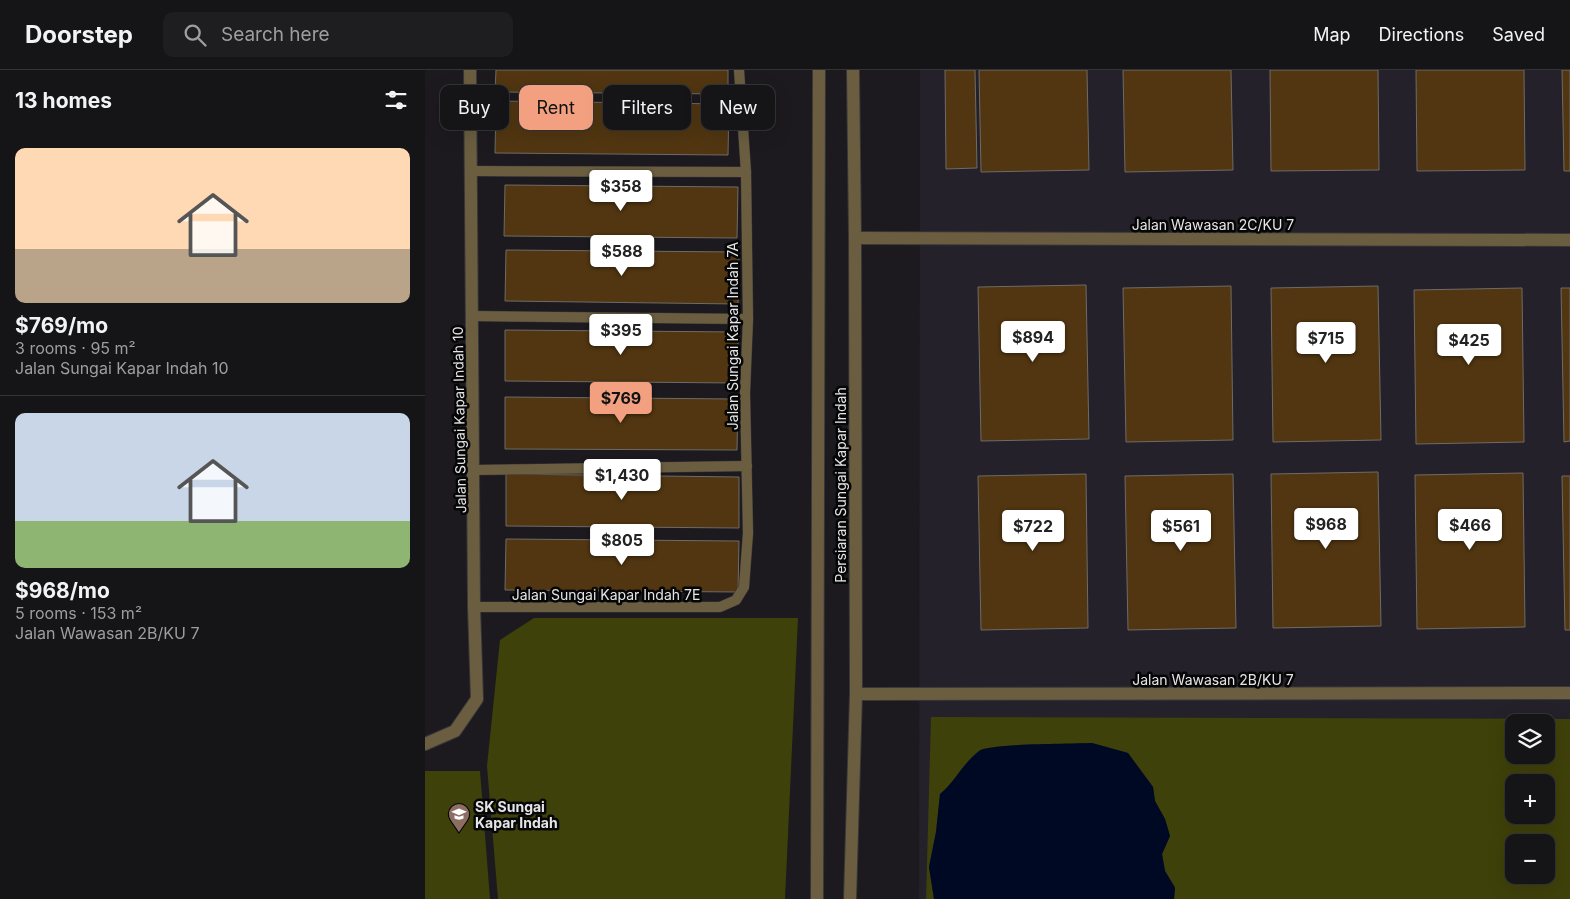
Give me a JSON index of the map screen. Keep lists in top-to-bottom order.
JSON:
{
  "streets": {
    "street": [
      "Jalan Wawasan 2C/KU 7",
      "Jalan Sungai Kapar Indah 10",
      "Persiaran Sungai Kapar Indah",
      "Jalan Wawasan 2B/KU 7"
    ],
    "lane": ["Jalan Sungai Kapar Indah 7A", "Jalan Sungai Kapar Indah 7E"]
  },
  "crossings": [
    ["Jalan Wawasan 2C/KU 7", "Persiaran Sungai Kapar Indah"],
    ["Jalan Sungai Kapar Indah 7A", "Jalan Sungai Kapar Indah 7E"],
    ["Jalan Sungai Kapar Indah 10", "Jalan Sungai Kapar Indah 7E"],
    ["Persiaran Sungai Kapar Indah", "Jalan Wawasan 2B/KU 7"]
  ],
  "places": {
    "school or university": ["SK Sungai Kapar Indah"]
  },
  "page": {
    "header": "Doorstep",
    "search": "Search here",
    "nav": ["Map", "Directions", "Saved"],
    "heading": "13 homes",
    "chip": [
      "Buy",
      "Rent",
      "Filters",
      "New"
    ],
    "list": [
      {
        "name": "$769/mo",
        "note": "3 rooms · 95 m² · Jalan Sungai Kapar Indah 10"
      },
      {
        "name": "$968/mo",
        "note": "5 rooms · 153 m² · Jalan Wawasan 2B/KU 7"
      }
    ],
    "price": [
      "$358",
      "$588",
      "$395",
      "$894",
      "$715",
      "$425",
      "$769",
      "$1,430",
      "$968",
      "$466",
      "$722",
      "$561",
      "$805"
    ],
    "map_buttons": ["+", "−"]
  }
}
